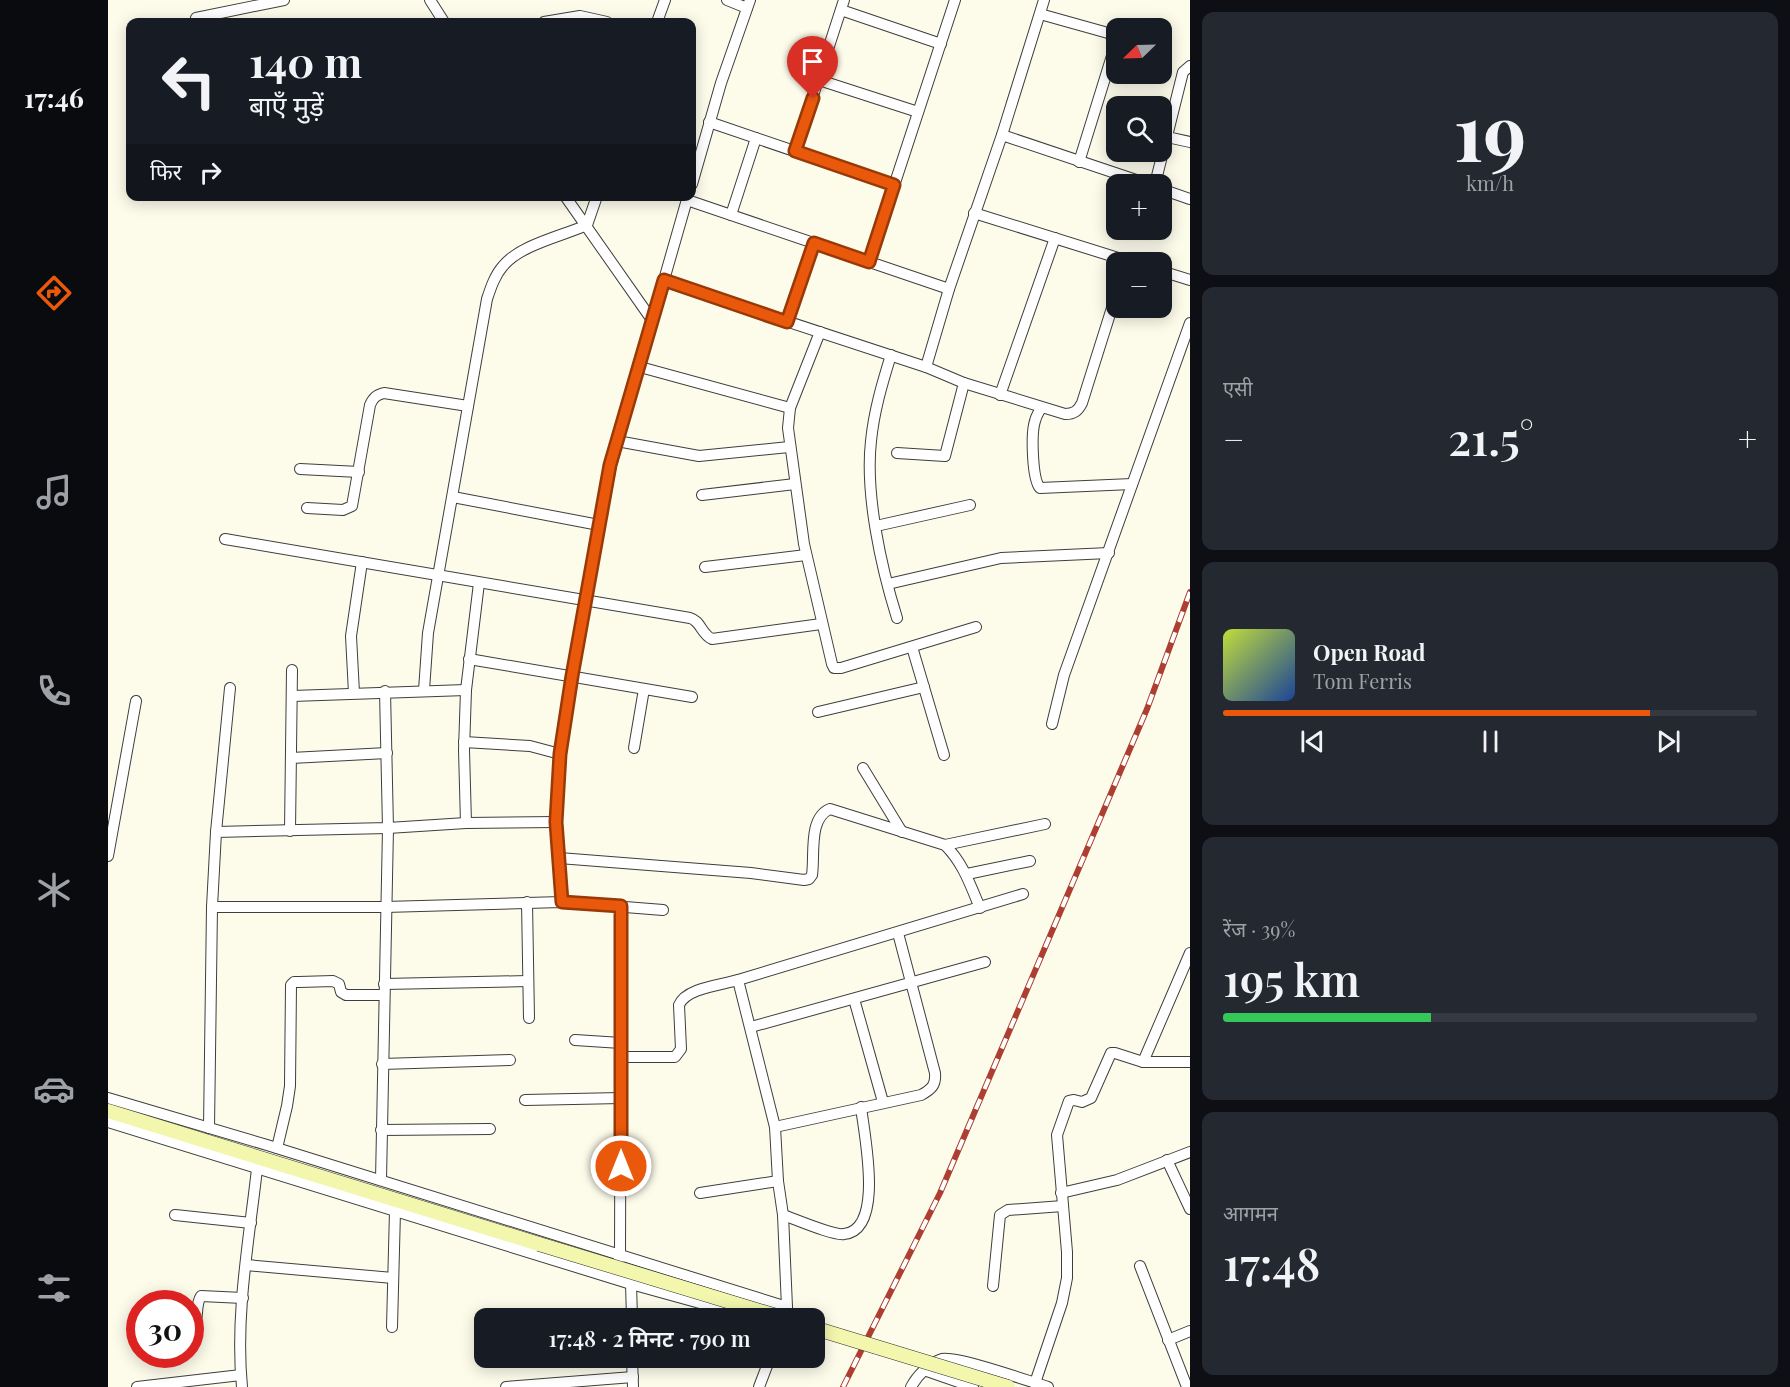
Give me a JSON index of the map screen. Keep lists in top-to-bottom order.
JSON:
{
  "north": "bottom left",
  "page": {
    "tabs": "17:46",
    "tile": [
      ["19", "km/h"],
      "एसी",
      ["रेंज · 39%", "195 km"],
      ["आगमन", "17:48"]
    ],
    "map_buttons": ["+", "−"],
    "turn": ["140 m", "बाएँ मुड़ें"],
    "then": "फिर",
    "heat": ["−", "21.5°", "+"],
    "song": ["Open Road", "Tom Ferris"],
    "limit": "30",
    "trip": "17:48 · 2 मिनट · 790 m"
  }
}
